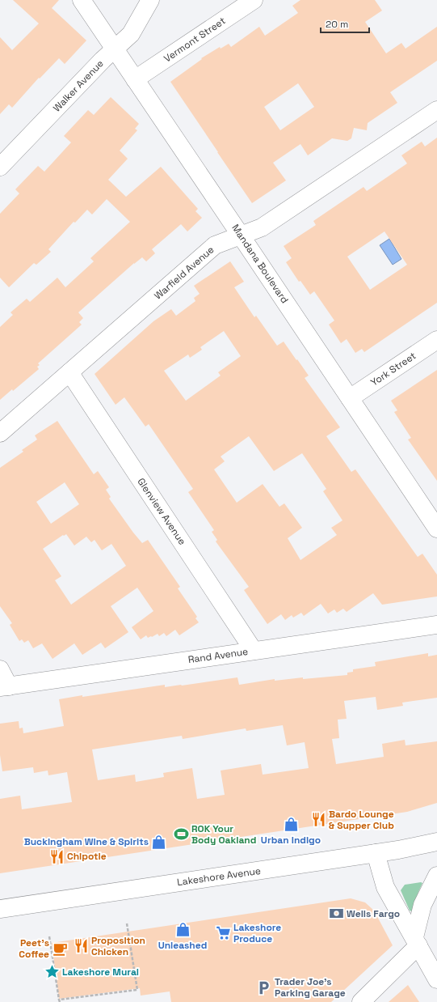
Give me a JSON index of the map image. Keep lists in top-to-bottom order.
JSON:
{
  "streets": {
    "street": [
      "Vermont Street",
      "Walker Avenue",
      "Mandana Boulevard",
      "Warfield Avenue",
      "York Street",
      "Glenview Avenue",
      "Rand Avenue",
      "Lakeshore Avenue"
    ]
  },
  "crossings": [
    ["Vermont Street", "Mandana Boulevard"],
    ["Walker Avenue", "Mandana Boulevard"],
    ["Mandana Boulevard", "Warfield Avenue"],
    ["Mandana Boulevard", "York Street"],
    ["Warfield Avenue", "Glenview Avenue"],
    ["Glenview Avenue", "Rand Avenue"]
  ],
  "places": {
    "restaurant": ["Bardo Lounge & Supper Club", "Chipotle", "Proposition Chicken"],
    "shop": ["Urban Indigo", "Buckingham Wine & Spirits", "Unleashed"],
    "sports": ["ROK Your Body Oakland"],
    "bank": ["Wells Fargo"],
    "supermarket": ["Lakeshore Produce"],
    "cafe": ["Peet's Coffee"],
    "place": ["Lakeshore Mural"],
    "parking": ["Trader Joe's Parking Garage"]
  },
  "scale_bar": "20 m"
}
